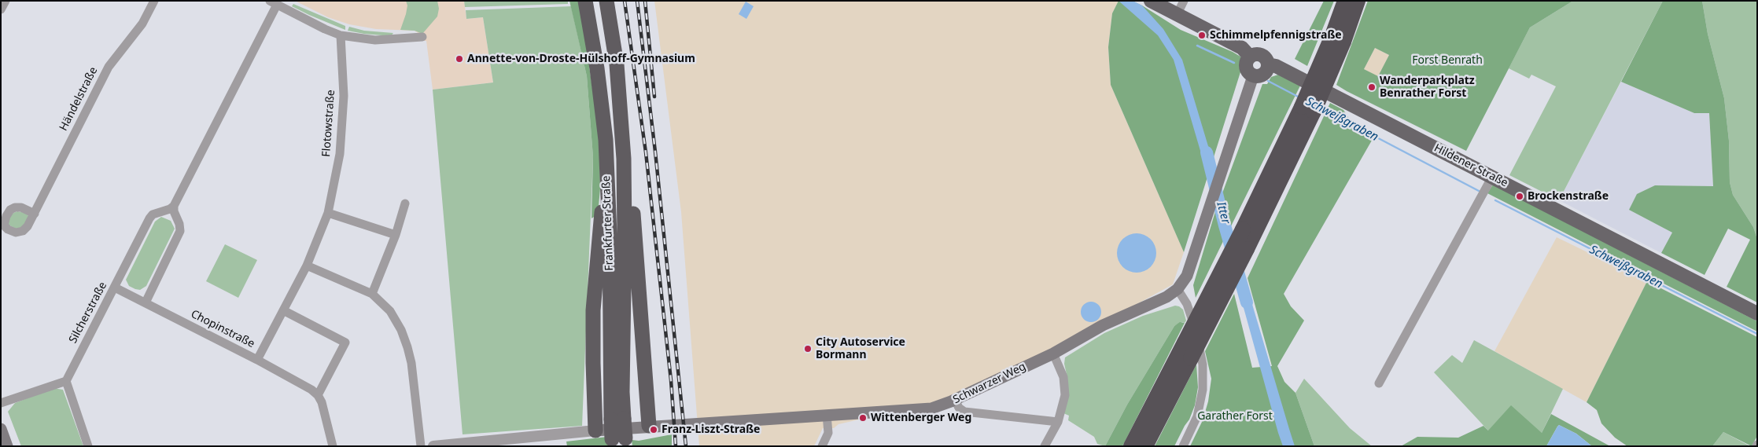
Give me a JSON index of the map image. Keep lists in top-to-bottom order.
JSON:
{
  "streets": {
    "highway": ["Frankfurter Straße"],
    "main road": ["Hildener Straße", "Schwarzer Weg"],
    "street": [
      "Händelstraße",
      "Flotowstraße",
      "Silcherstraße",
      "Chopinstraße"
    ]
  },
  "crossings": [
    ["Flotowstraße", "Chopinstraße"],
    ["Silcherstraße", "Chopinstraße"]
  ],
  "water": ["Schweißgraben", "Itter"],
  "parks": ["Forst Benrath", "Garather Forst"],
  "places": [
    "Schimmelpfennigstraße",
    "Annette-von-Droste-Hülshoff-Gymnasium",
    "Wanderparkplatz Benrather Forst",
    "Brockenstraße",
    "City Autoservice Bormann",
    "Wittenberger Weg",
    "Franz-Liszt-Straße"
  ]
}
